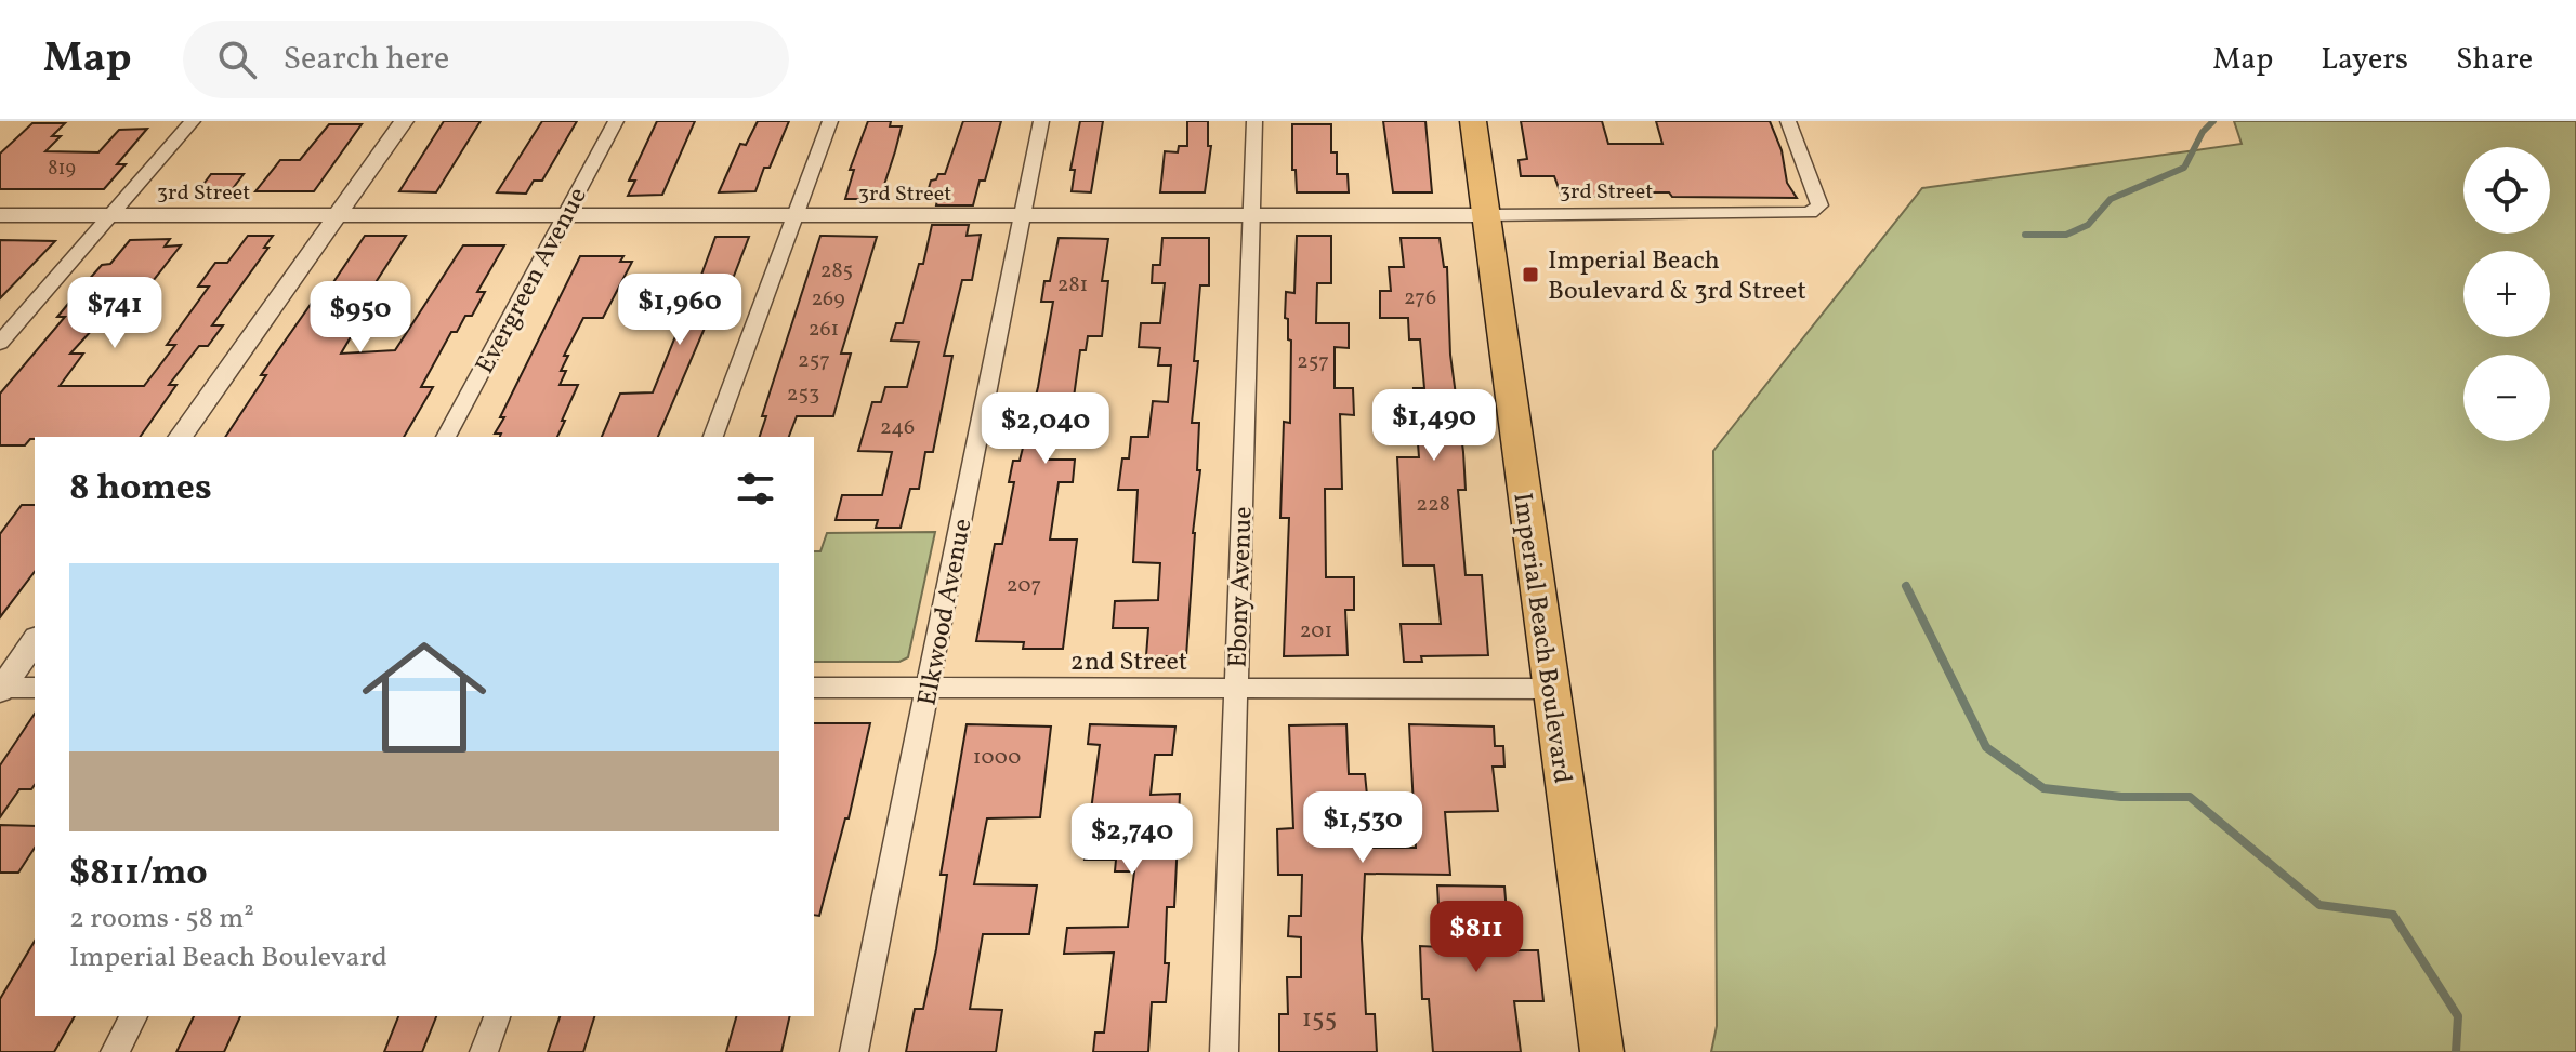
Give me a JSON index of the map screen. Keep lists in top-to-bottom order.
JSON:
{
  "streets": {
    "main road": ["Imperial Beach Boulevard"],
    "street": [
      "3rd Street",
      "Evergreen Avenue",
      "Ebony Avenue",
      "Elkwood Avenue",
      "2nd Street"
    ]
  },
  "crossings": [
    ["3rd Street", "Evergreen Avenue"],
    ["3rd Street", "Ebony Avenue"],
    ["3rd Street", "Elkwood Avenue"],
    ["3rd Street", "Imperial Beach Boulevard"],
    ["Ebony Avenue", "2nd Street"],
    ["Elkwood Avenue", "2nd Street"],
    ["Imperial Beach Boulevard", "2nd Street"]
  ],
  "places": {
    "transit": ["Imperial Beach Boulevard & 3rd Street"]
  },
  "house_numbers": [
    "819",
    "285",
    "281",
    "276",
    "269",
    "261",
    "257",
    "257",
    "253",
    "246",
    "228",
    "207",
    "201",
    "1000",
    "155"
  ],
  "page": {
    "header": "Map",
    "search": "Search here",
    "nav": ["Map", "Layers", "Share"],
    "map_buttons": ["+", "−"],
    "price": [
      "$1,960",
      "$741",
      "$950",
      "$1,490",
      "$2,040",
      "$1,530",
      "$2,740",
      "$811"
    ],
    "heading": "8 homes",
    "list": [
      {
        "name": "$811/mo",
        "note": "2 rooms · 58 m² · Imperial Beach Boulevard"
      }
    ]
  }
}
